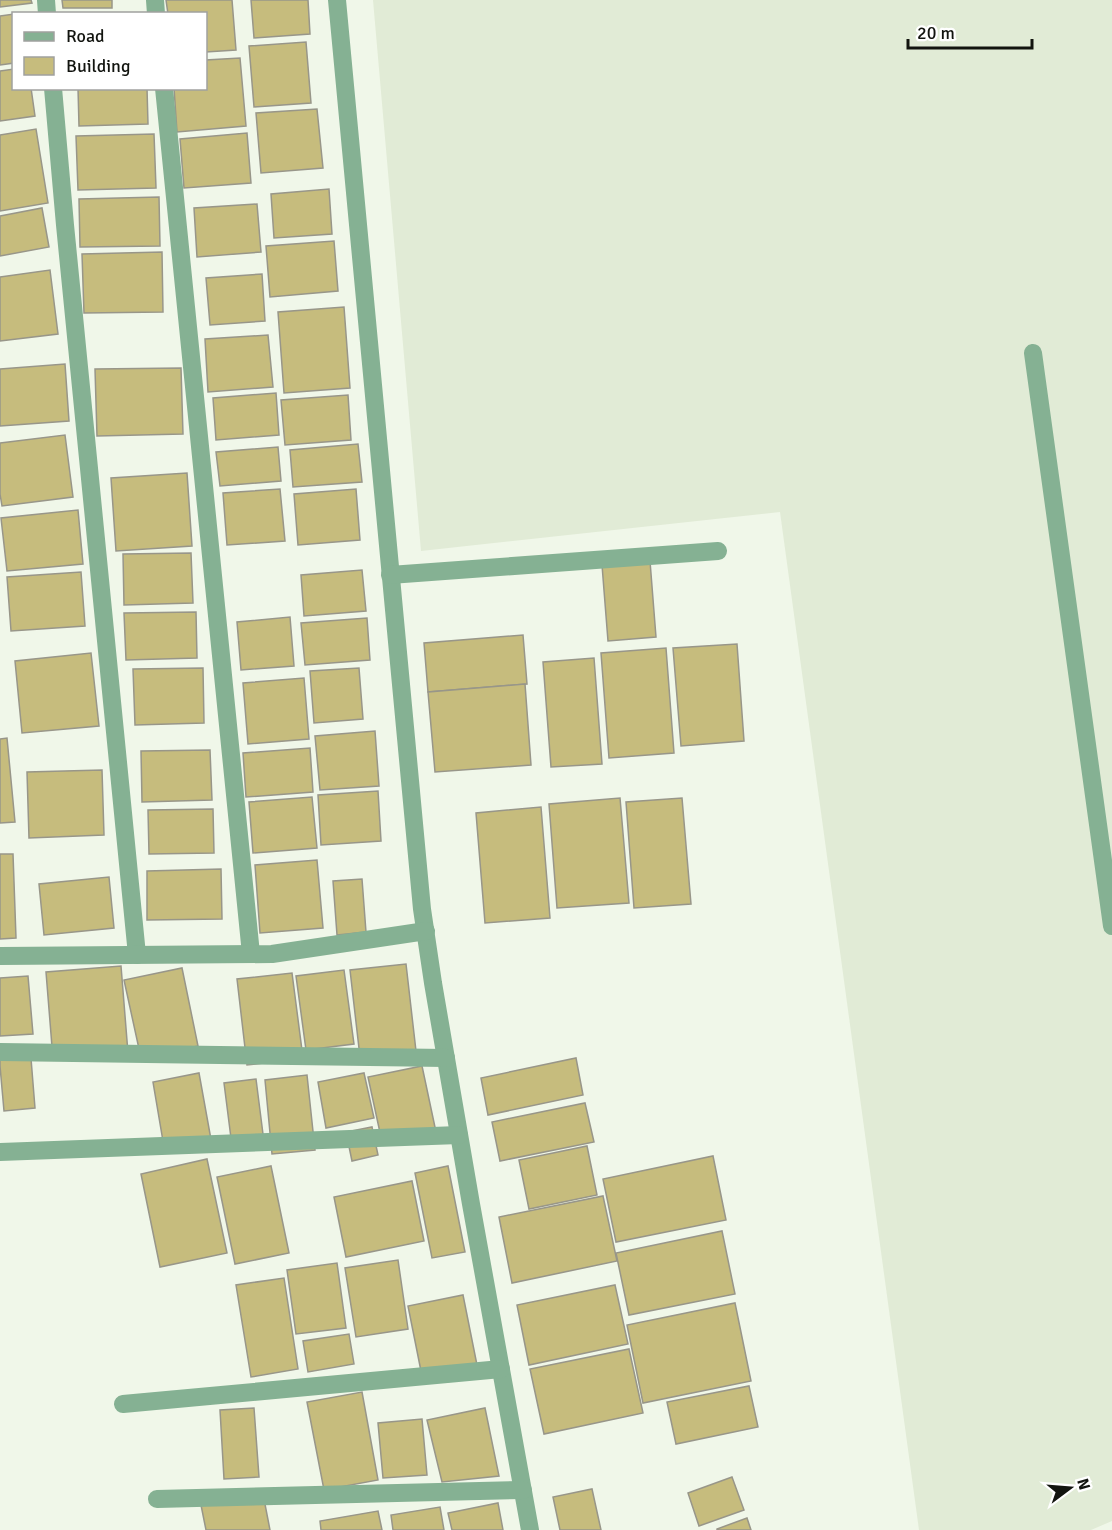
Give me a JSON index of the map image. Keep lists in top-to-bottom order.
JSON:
{
  "legend": ["Road", "Building"],
  "scale_bar": "20 m",
  "north": "right"
}
